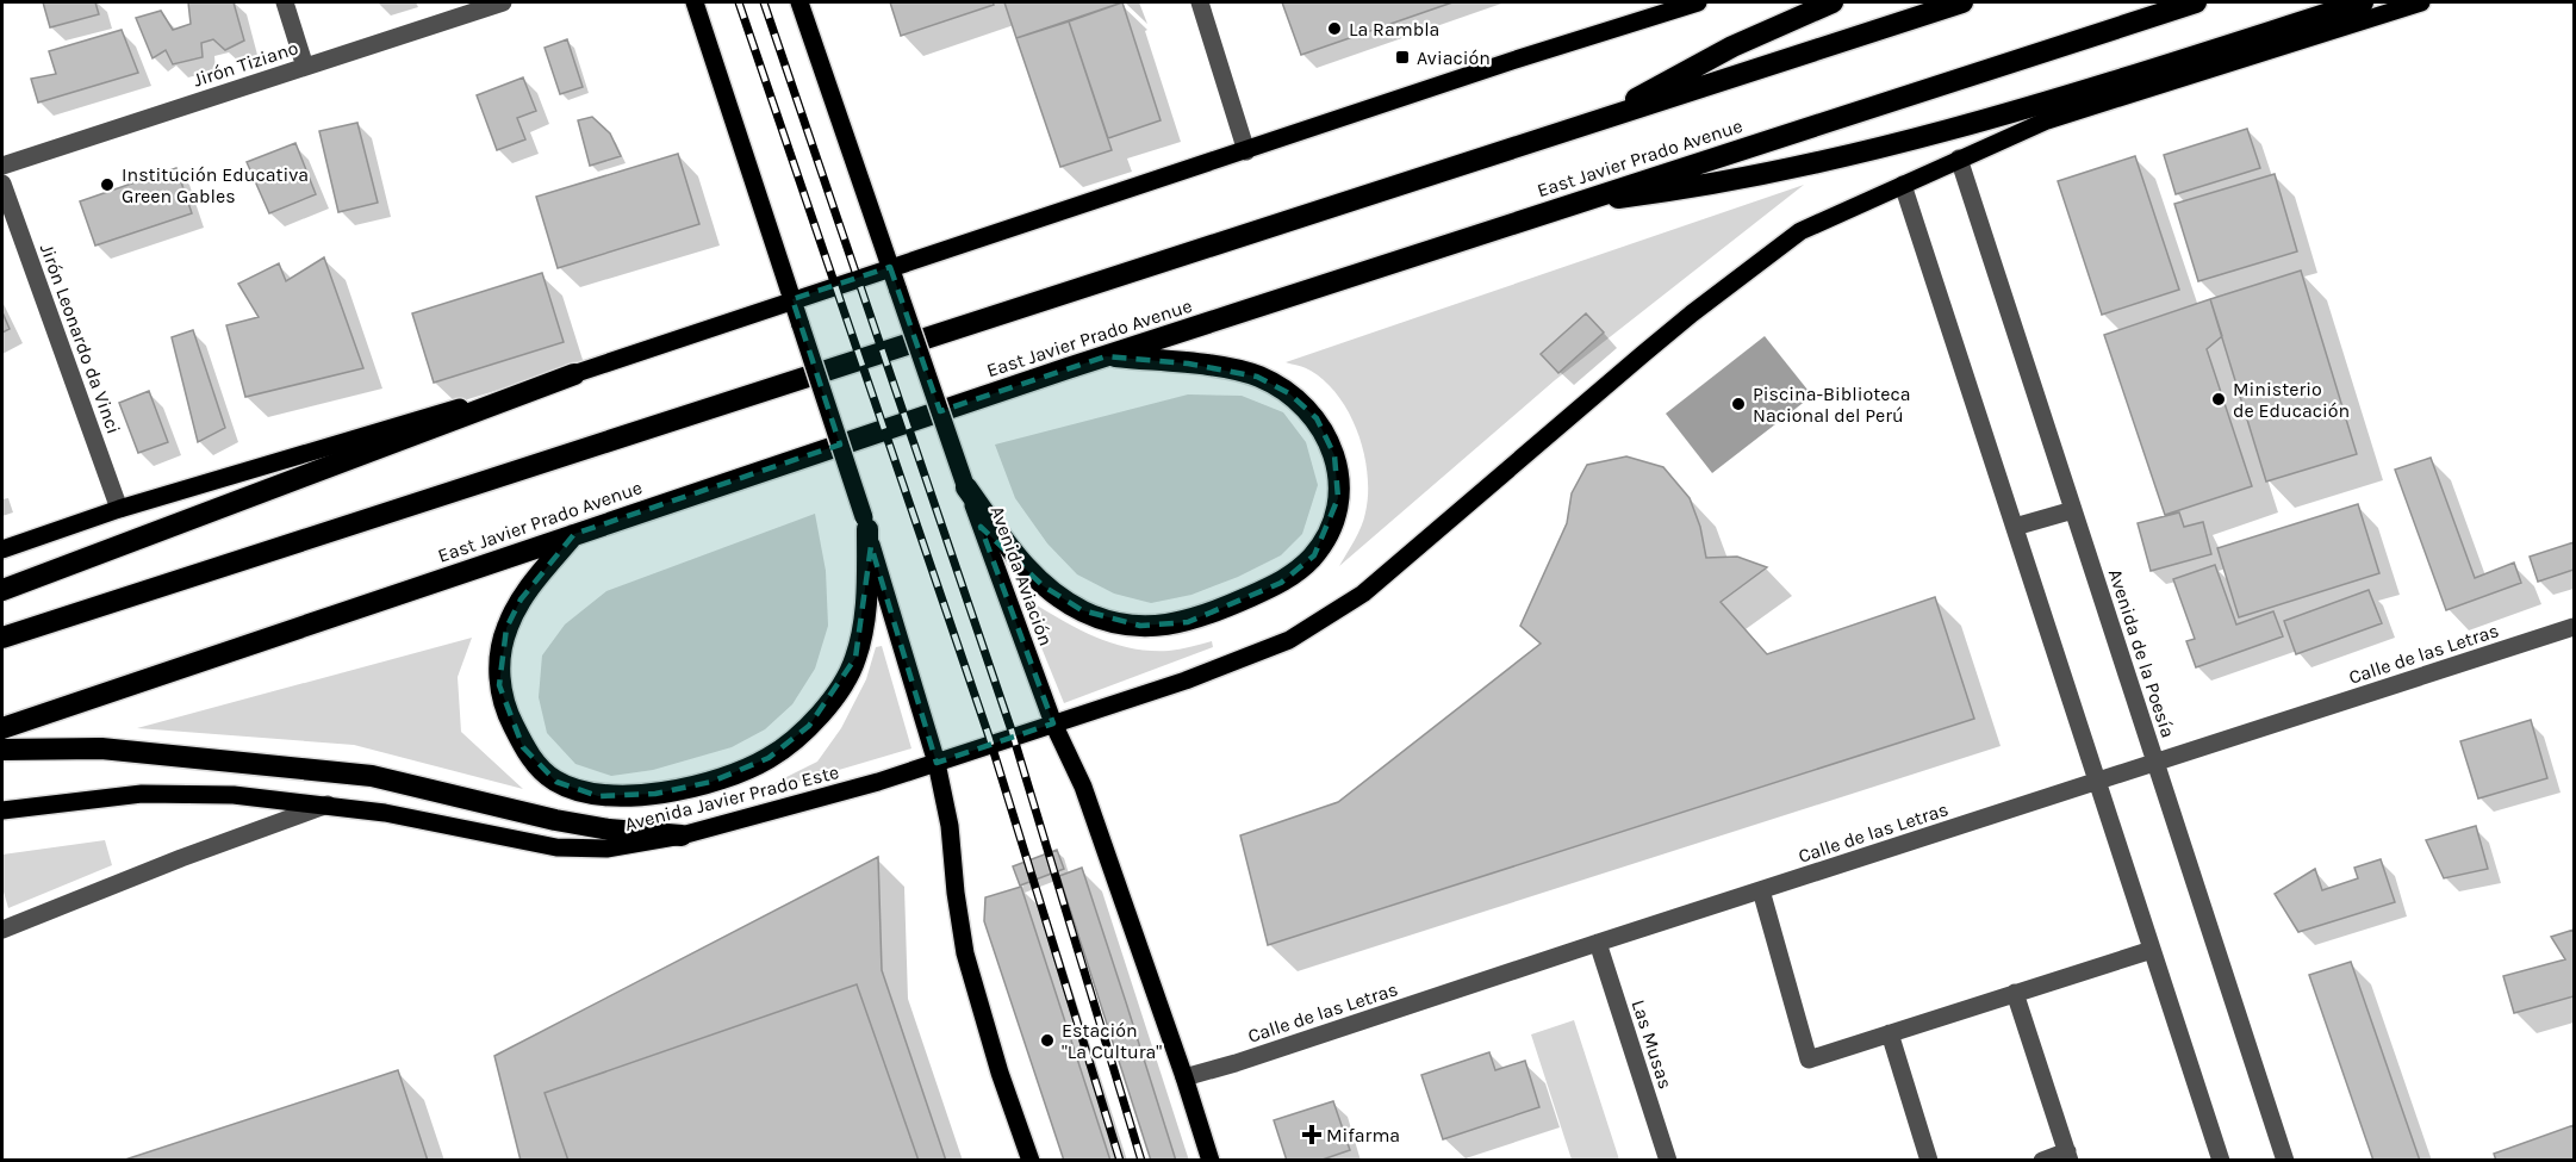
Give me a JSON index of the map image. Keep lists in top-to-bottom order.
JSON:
{
  "streets": {
    "highway": ["East Javier Prado Avenue"],
    "main road": ["Avenida Aviación", "Avenida Javier Prado Este"],
    "street": [
      "Jirón Tiziano",
      "Jirón Leonardo da Vinci",
      "Avenida de la Poesía",
      "Calle de las Letras",
      "Las Musas"
    ]
  },
  "crossings": [
    ["Avenida Aviación", "Calle de las Letras"],
    ["Avenida Aviación", "Avenida Javier Prado Este"],
    ["Avenida de la Poesía", "Calle de las Letras"],
    ["Calle de las Letras", "Las Musas"]
  ],
  "places": {
    "other": [
      "La Rambla",
      "Institución Educativa Green Gables",
      "Ministerio de Educación",
      "Piscina-Biblioteca Nacional del Perú",
      "Estación \"La Cultura\""
    ],
    "transit": ["Aviación"],
    "health": ["Mifarma"]
  }
}
